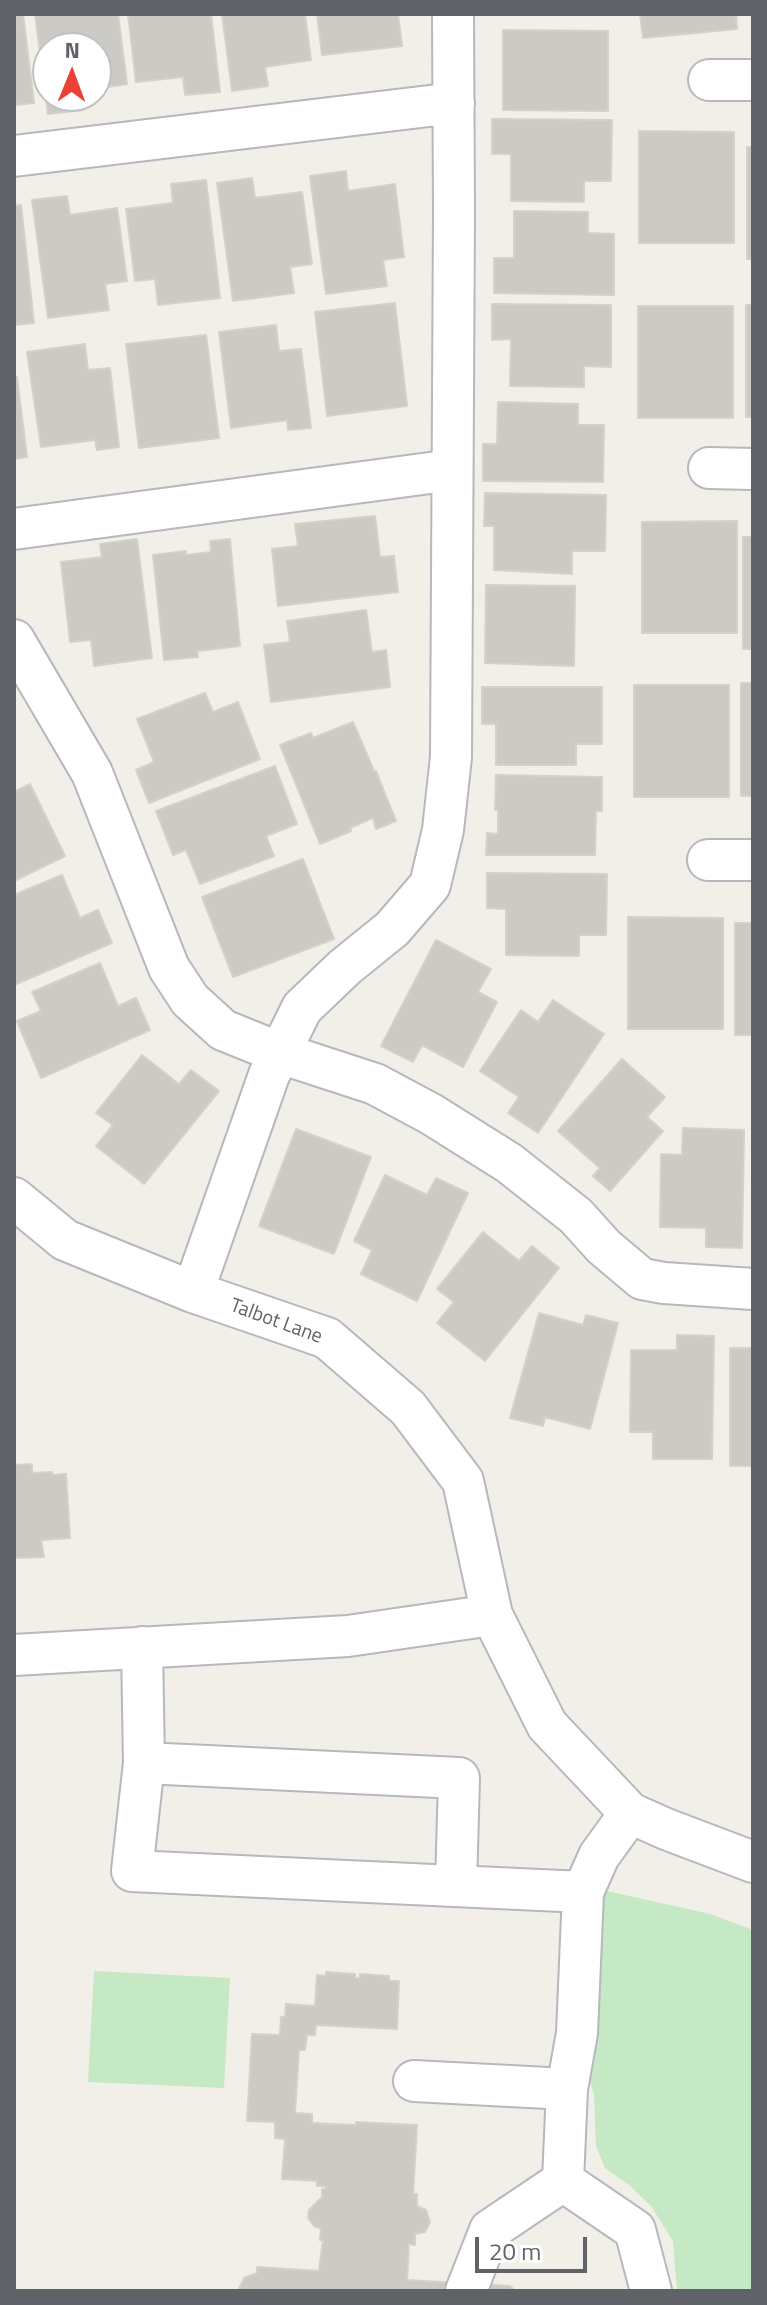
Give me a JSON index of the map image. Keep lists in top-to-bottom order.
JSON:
{
  "streets": {
    "street": ["Talbot Lane"]
  },
  "scale_bar": "20 m",
  "north": "top"
}
